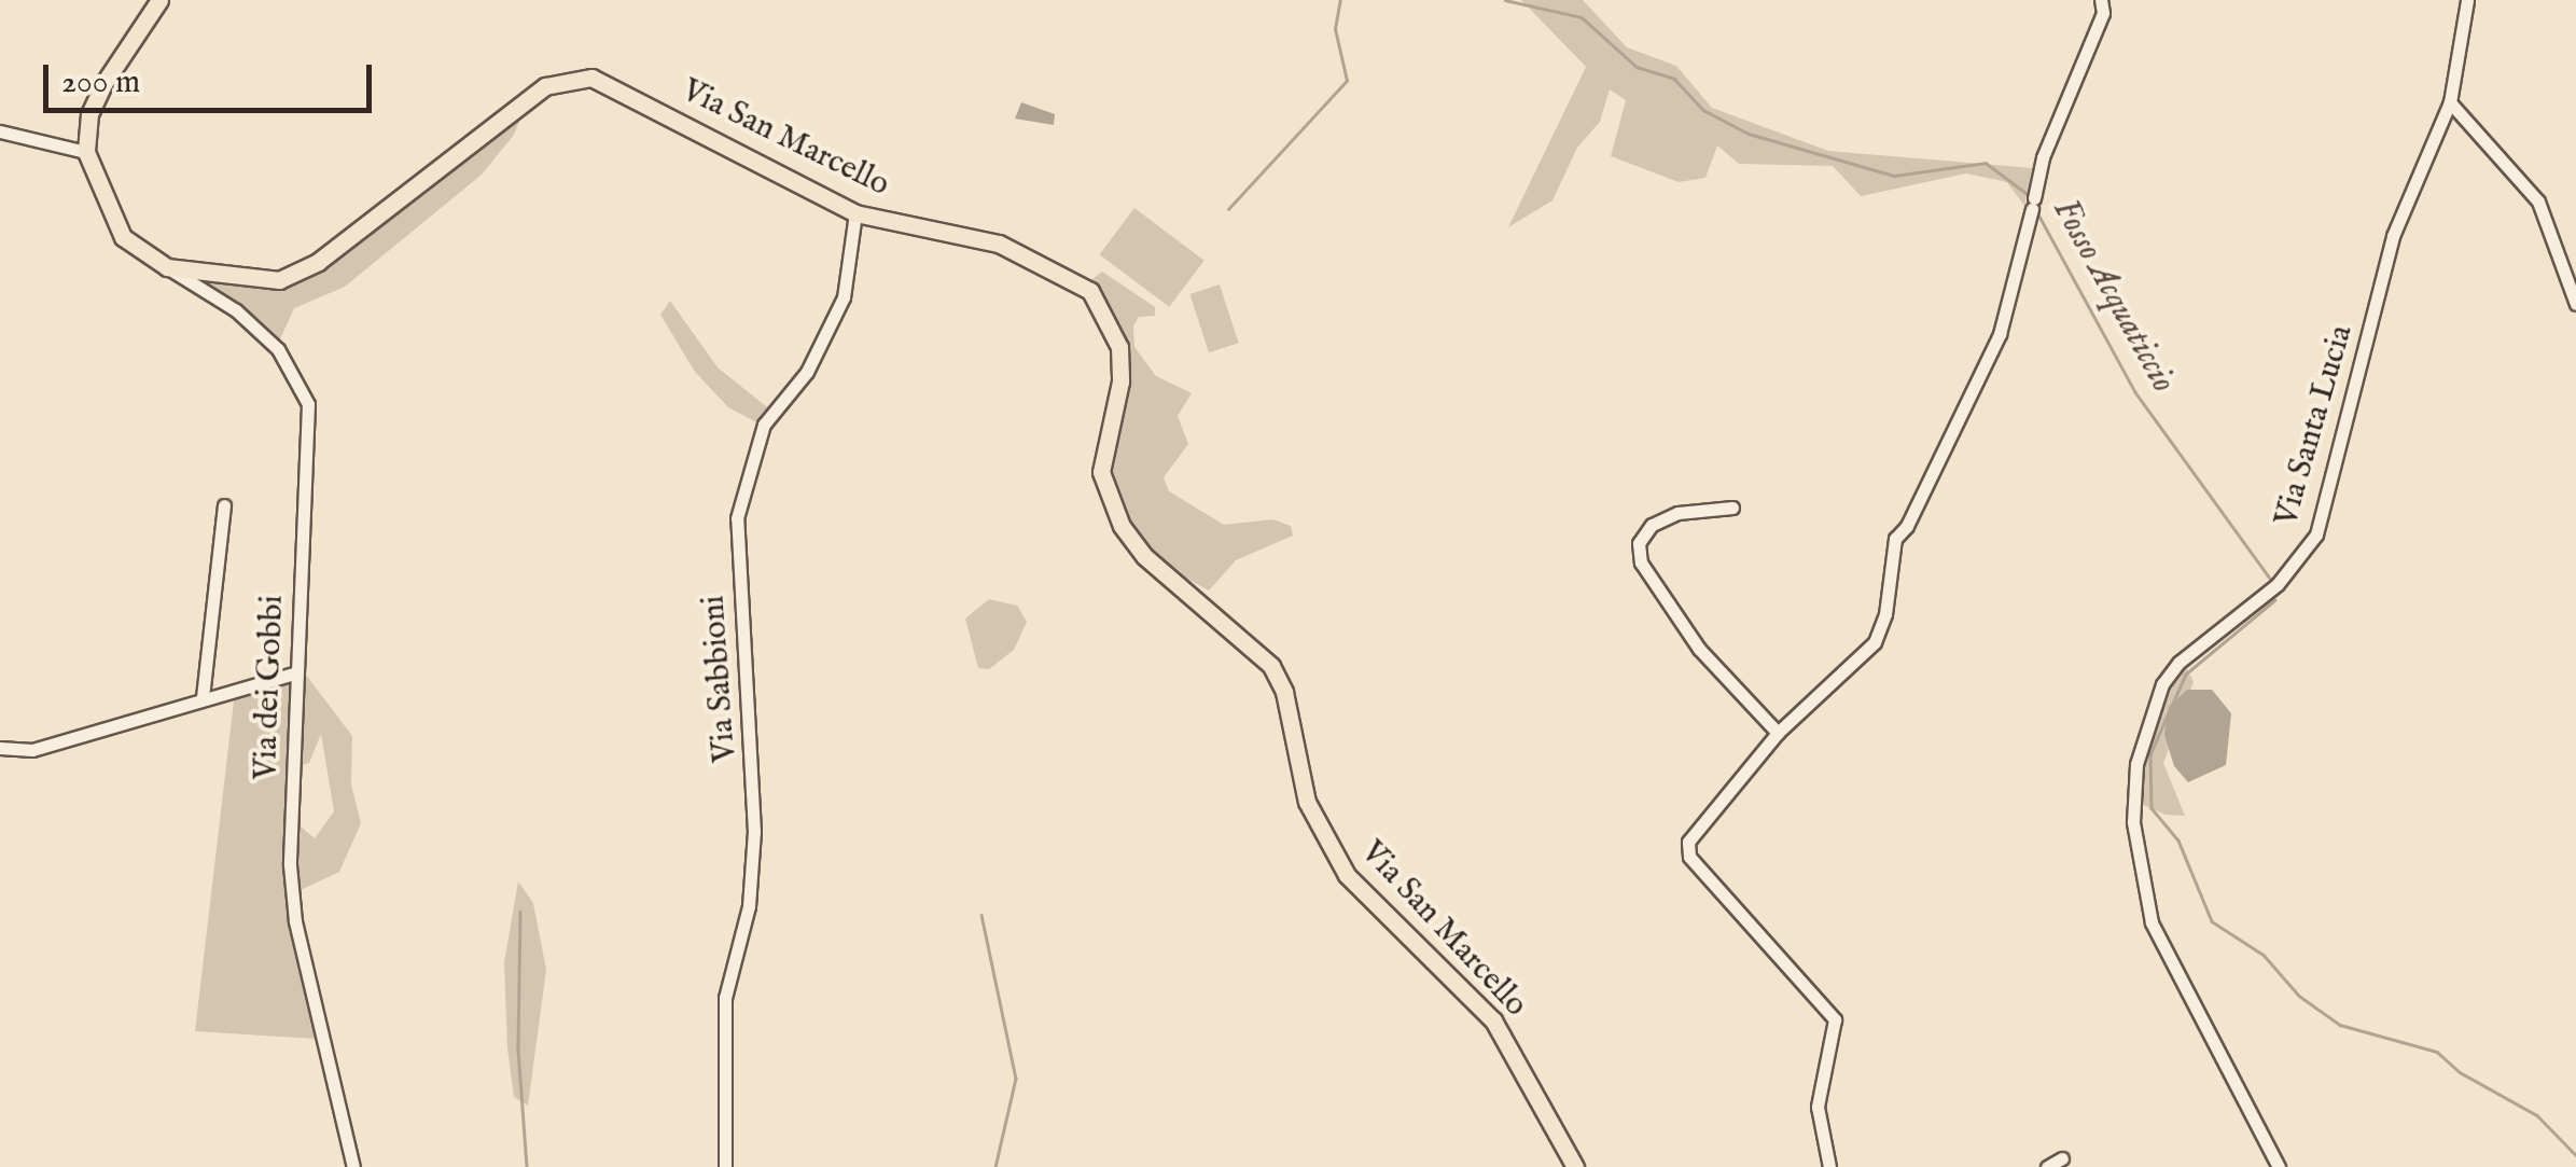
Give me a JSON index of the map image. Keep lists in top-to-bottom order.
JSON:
{
  "streets": {
    "main road": ["Via San Marcello"],
    "street": ["Via Santa Lucia", "Via Sabbioni", "Via dei Gobbi"]
  },
  "crossings": [
    ["Via San Marcello", "Via Sabbioni"],
    ["Via San Marcello", "Via dei Gobbi"]
  ],
  "water": ["Fosso Acquaticcio"],
  "scale_bar": "200 m"
}
